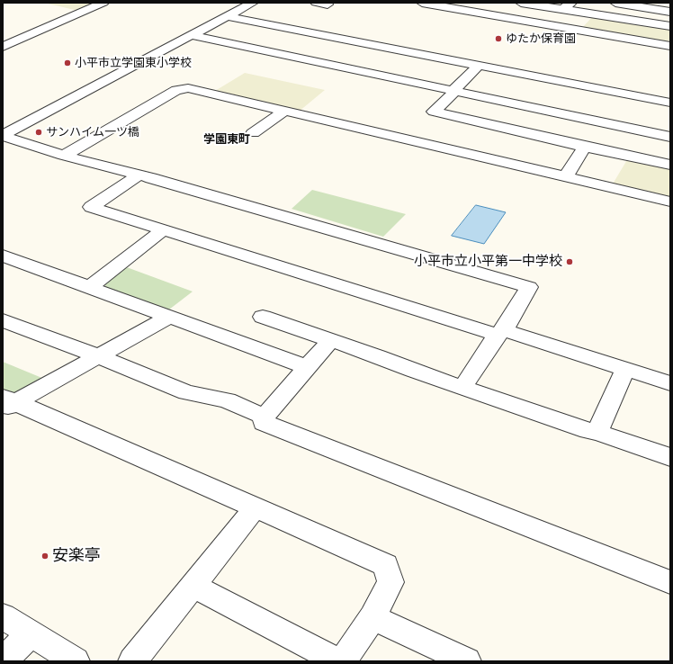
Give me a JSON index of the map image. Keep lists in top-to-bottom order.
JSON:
{
  "districts": ["学園東町"],
  "places": [
    "ゆたか保育園",
    "小平市立学園東小学校",
    "サンハイム一ツ橋",
    "小平市立小平第一中学校",
    "安楽亭"
  ]
}
